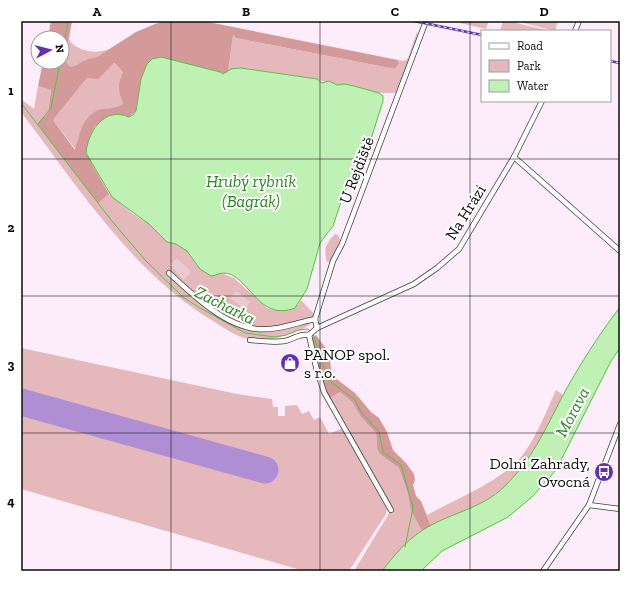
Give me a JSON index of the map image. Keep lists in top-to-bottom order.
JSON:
{
  "streets": {
    "street": ["U Rejdiště", "Na Hrázi"]
  },
  "water": ["Hrubý rybník (Bagrák)", "Zacharka", "Morava"],
  "places": {
    "shop": ["PANOP spol. s r.o."],
    "bus stop": ["Dolní Zahrady, Ovocná"]
  },
  "legend": ["Road", "Park", "Water"],
  "north": "right",
  "grid": {
    "columns": [
      "A",
      "B",
      "C",
      "D"
    ],
    "rows": [
      "1",
      "2",
      "3",
      "4"
    ]
  }
}
